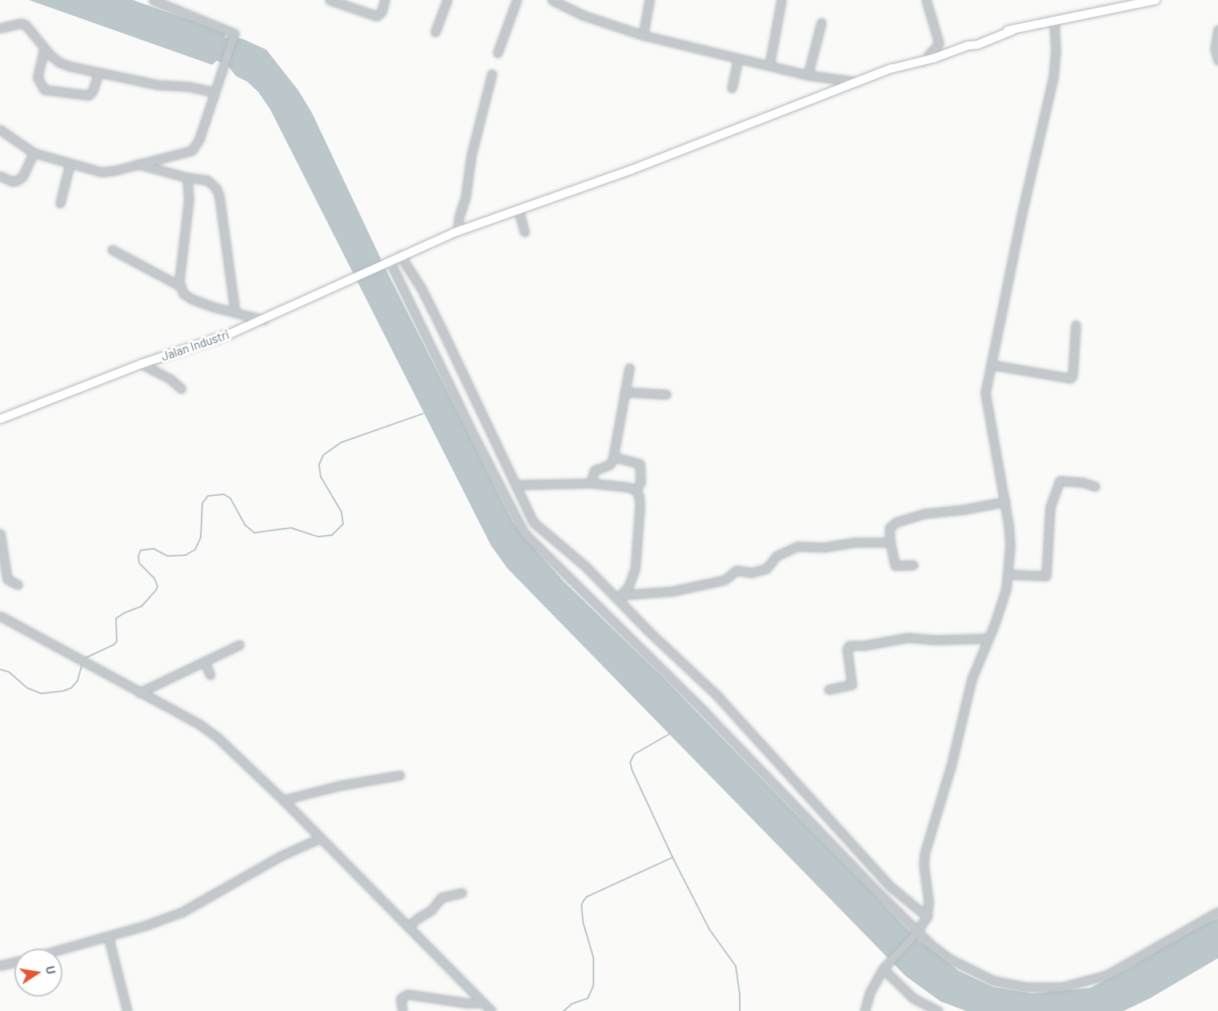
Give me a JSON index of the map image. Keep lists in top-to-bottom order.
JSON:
{
  "streets": {
    "main road": ["Jalan Industri"]
  },
  "north": "right"
}
